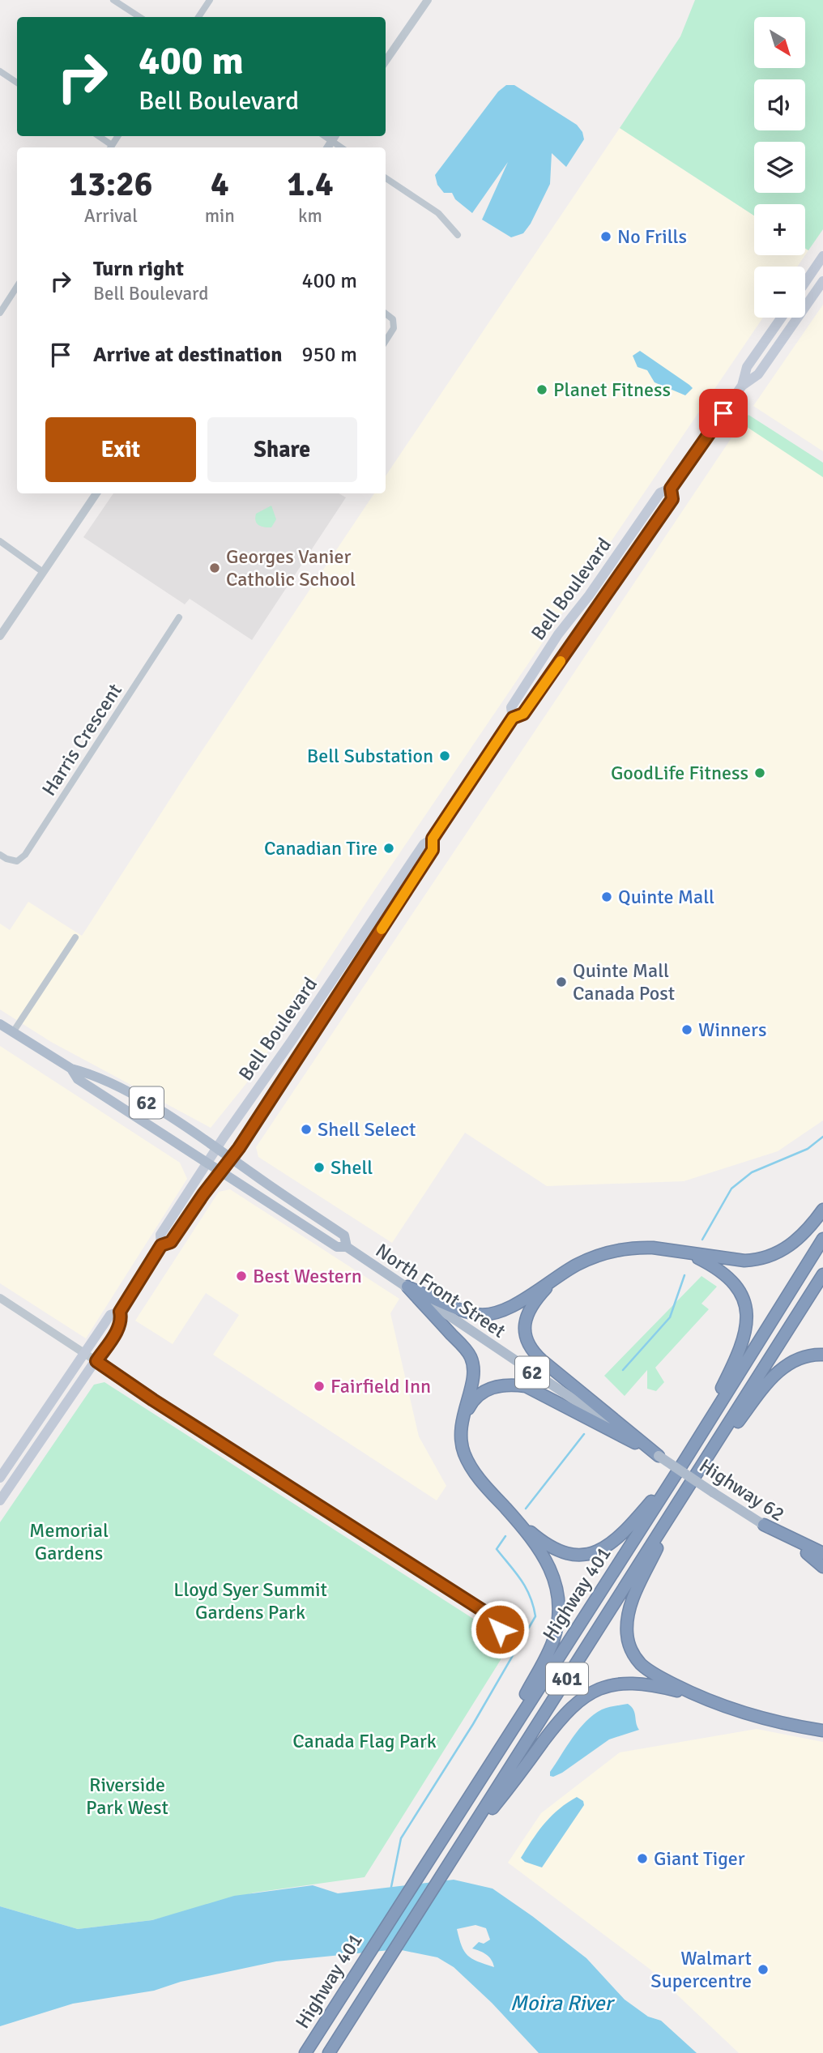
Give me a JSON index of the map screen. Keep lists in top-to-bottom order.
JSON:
{
  "streets": {
    "highway": ["Highway 401", "401"],
    "main road": [
      "Bell Boulevard",
      "62",
      "North Front Street",
      "Highway 62"
    ],
    "street": ["Harris Crescent"]
  },
  "crossings": [
    ["Bell Boulevard", "North Front Street"],
    ["North Front Street", "Highway 62"]
  ],
  "water": ["Moira River"],
  "parks": [
    "Memorial Gardens",
    "Lloyd Syer Summit Gardens Park",
    "Canada Flag Park",
    "Riverside Park West"
  ],
  "places": [
    "No Frills",
    "Planet Fitness",
    "Georges Vanier Catholic School",
    "Bell Substation",
    "GoodLife Fitness",
    "Canadian Tire",
    "Quinte Mall",
    "Quinte Mall Canada Post",
    "Winners",
    "Shell Select",
    "Shell",
    "Best Western",
    "Fairfield Inn",
    "Giant Tiger",
    "Walmart Supercentre"
  ],
  "north": "bottom right",
  "page": {
    "map_buttons": ["+", "−"],
    "turn": ["400 m", "Bell Boulevard"],
    "eta": [
      "13:26",
      "Arrival",
      "4",
      "min",
      "1.4",
      "km"
    ],
    "list": [
      {
        "name": "Turn right",
        "note": "Bell Boulevard",
        "value": "400 m"
      },
      {
        "name": "Arrive at destination",
        "value": "950 m"
      }
    ],
    "buttons": ["Exit", "Share"]
  }
}
